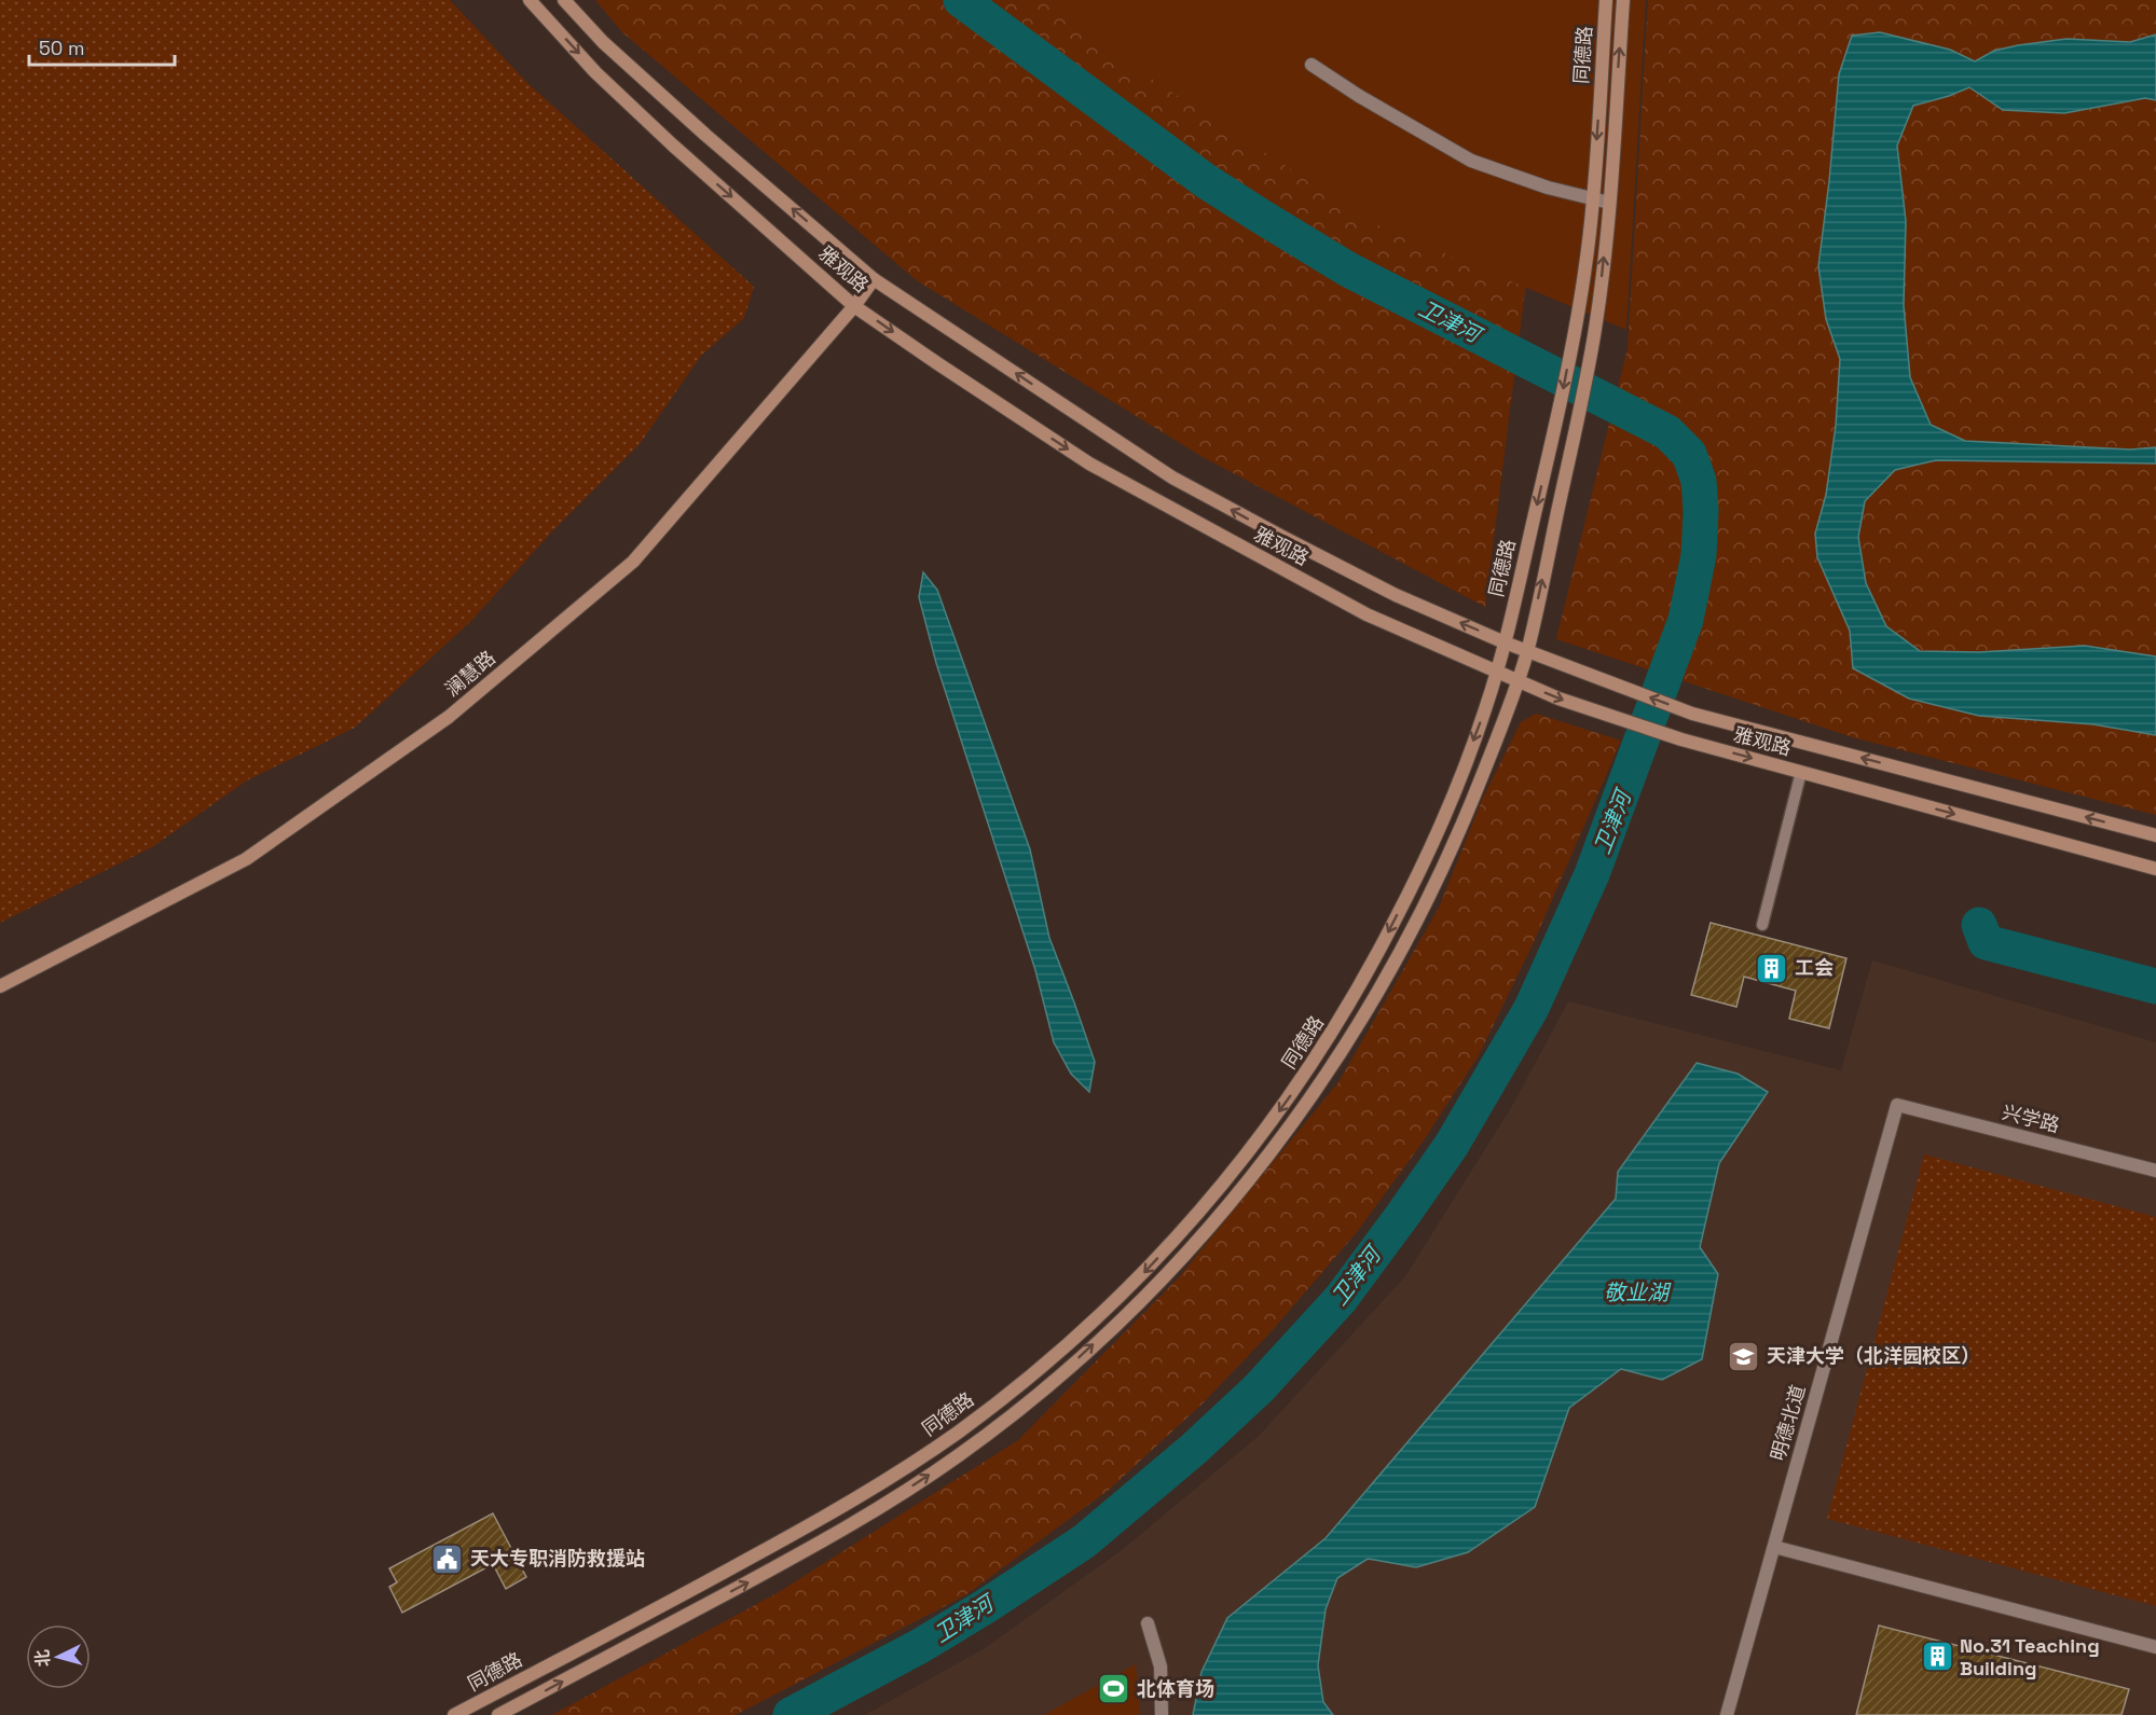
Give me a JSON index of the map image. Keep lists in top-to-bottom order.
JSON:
{
  "streets": {
    "main road": ["同德路", "雅观路", "澜慧路"],
    "street": ["兴学路", "明德北道"]
  },
  "crossings": [
    ["同德路", "雅观路"],
    ["雅观路", "澜慧路"],
    ["兴学路", "明德北道"]
  ],
  "water": ["卫津河", "敬业湖"],
  "places": {
    "building": ["工会", "No.31 Teaching Building"],
    "school or university": ["天津大学（北洋园校区）"],
    "public building": ["天大专职消防救援站"],
    "sports": ["北体育场"]
  },
  "scale_bar": "50 m",
  "north": "left"
}
